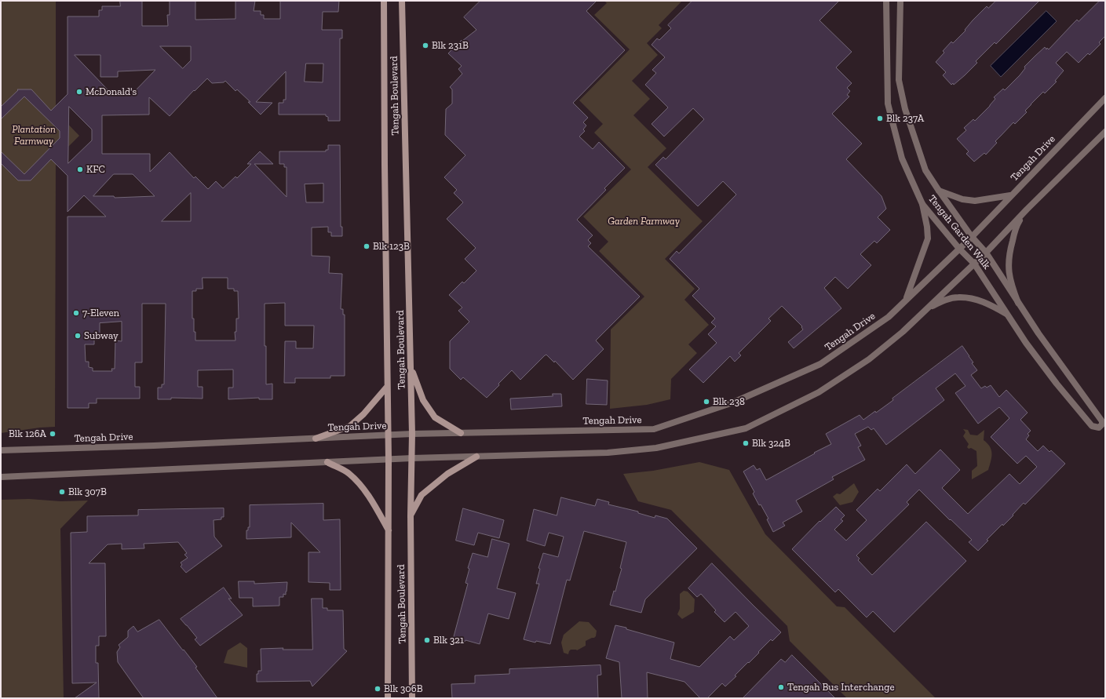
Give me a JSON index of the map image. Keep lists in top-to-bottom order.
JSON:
{
  "streets": {
    "main road": ["Tengah Boulevard"],
    "street": ["Tengah Drive", "Tengah Garden Walk"]
  },
  "crossings": [
    ["Tengah Boulevard", "Tengah Drive"],
    ["Tengah Drive", "Tengah Garden Walk"]
  ],
  "parks": ["Plantation Farmway", "Garden Farmway"],
  "places": [
    "Blk 231B",
    "McDonald's",
    "Blk 237A",
    "KFC",
    "Blk 123B",
    "7-Eleven",
    "Subway",
    "Blk 238",
    "Blk 126A",
    "Blk 324B",
    "Blk 307B",
    "Blk 321",
    "Tengah Bus Interchange",
    "Blk 306B"
  ]
}
